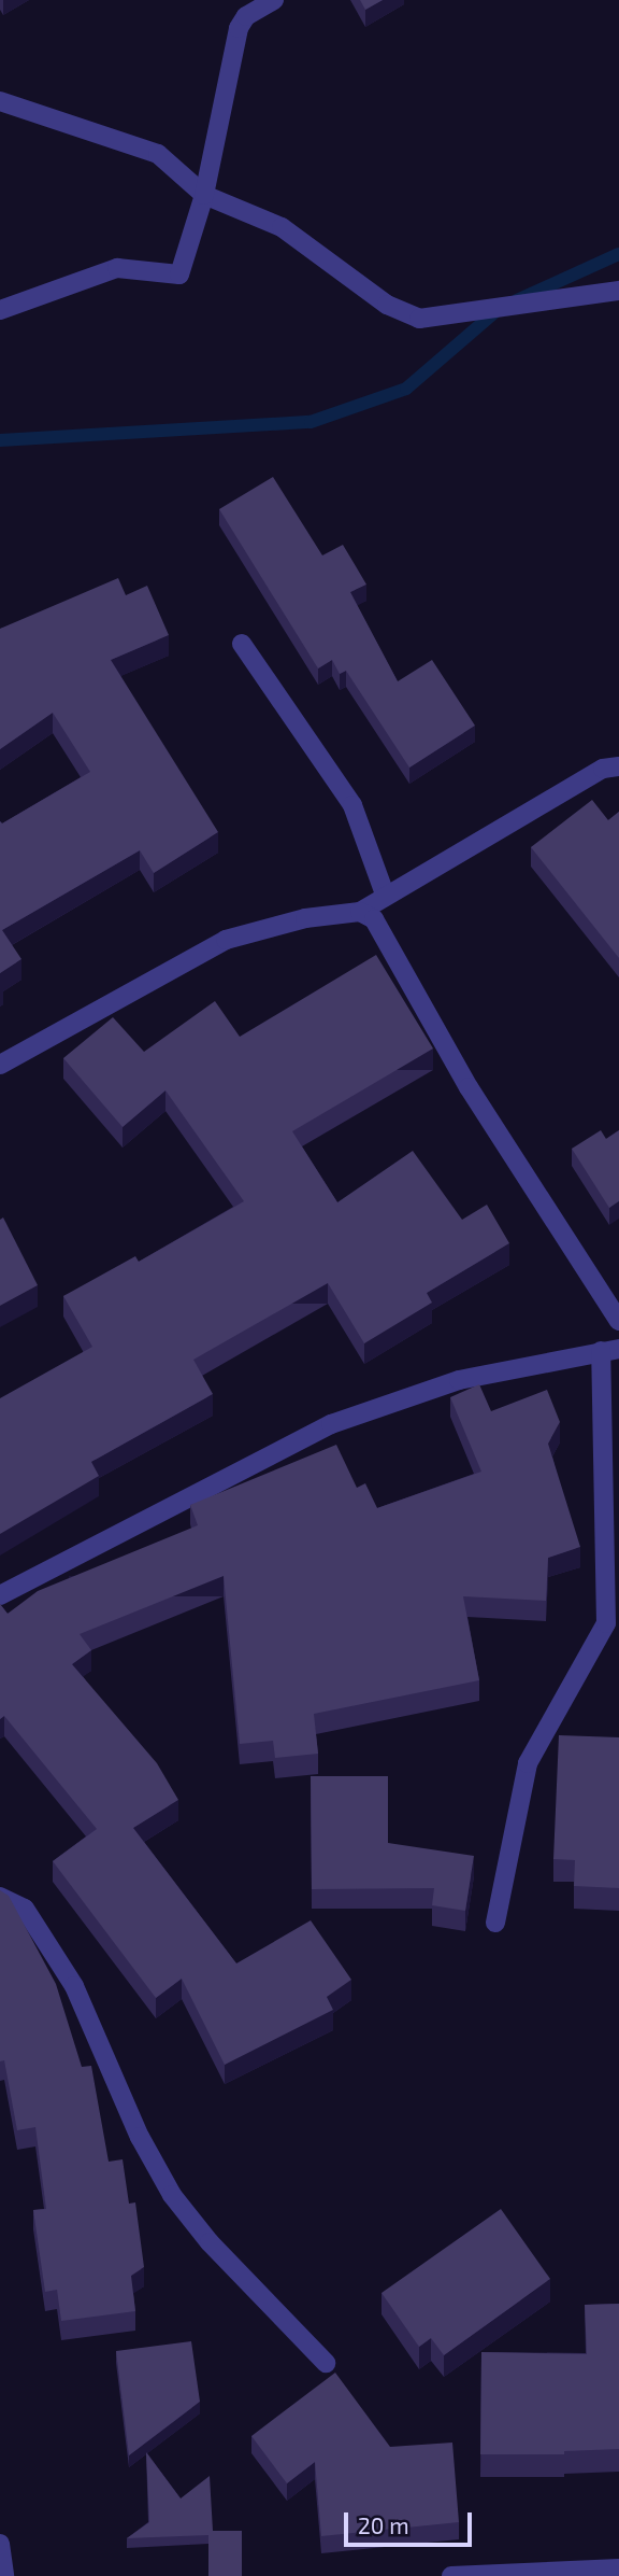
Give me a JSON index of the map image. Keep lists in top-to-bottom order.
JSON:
{
  "scale_bar": "20 m"
}
